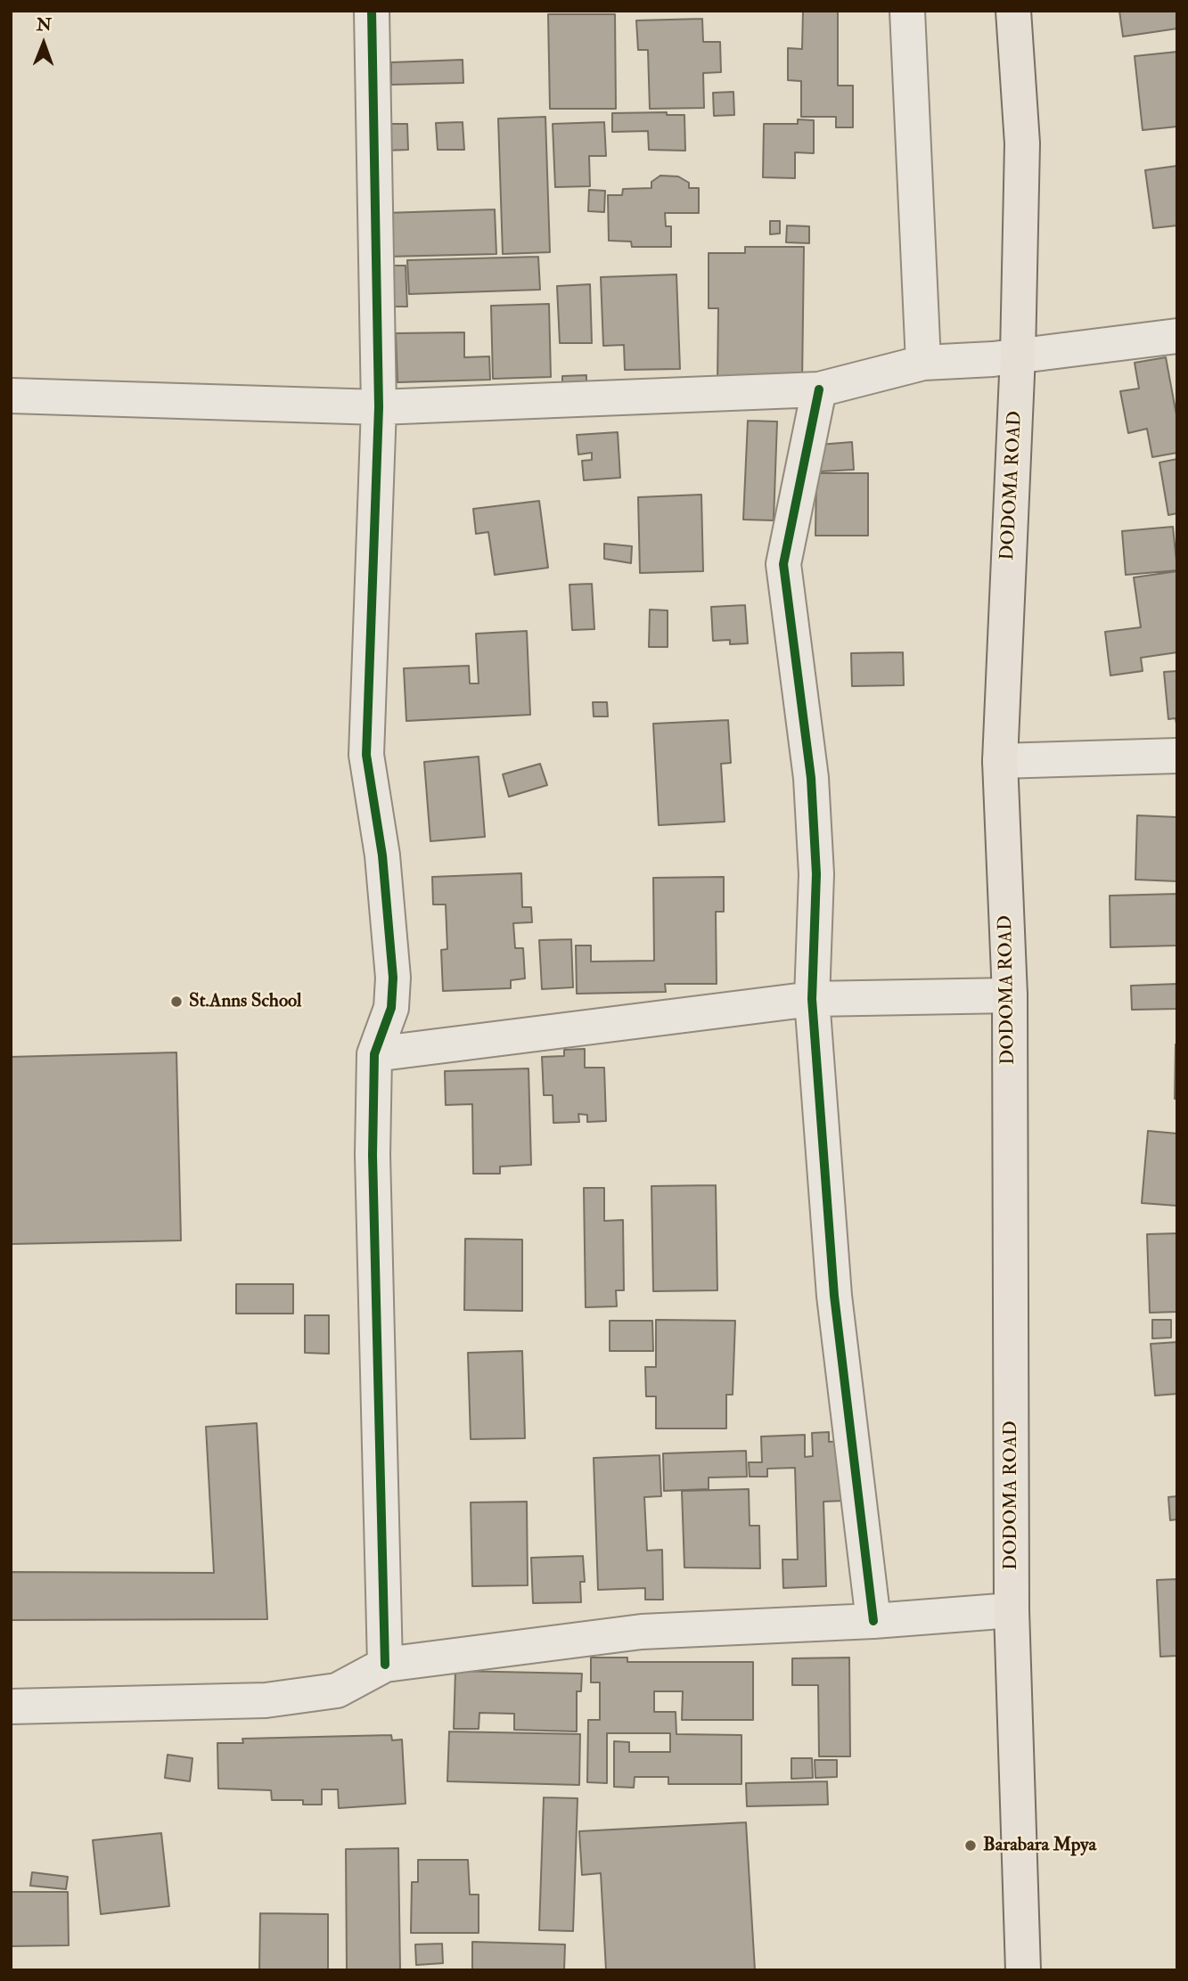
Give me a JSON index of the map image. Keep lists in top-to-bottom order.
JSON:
{
  "streets": {
    "highway": ["DODOMA ROAD"]
  },
  "places": ["St.Anns School", "Barabara Mpya"],
  "north": "top"
}
